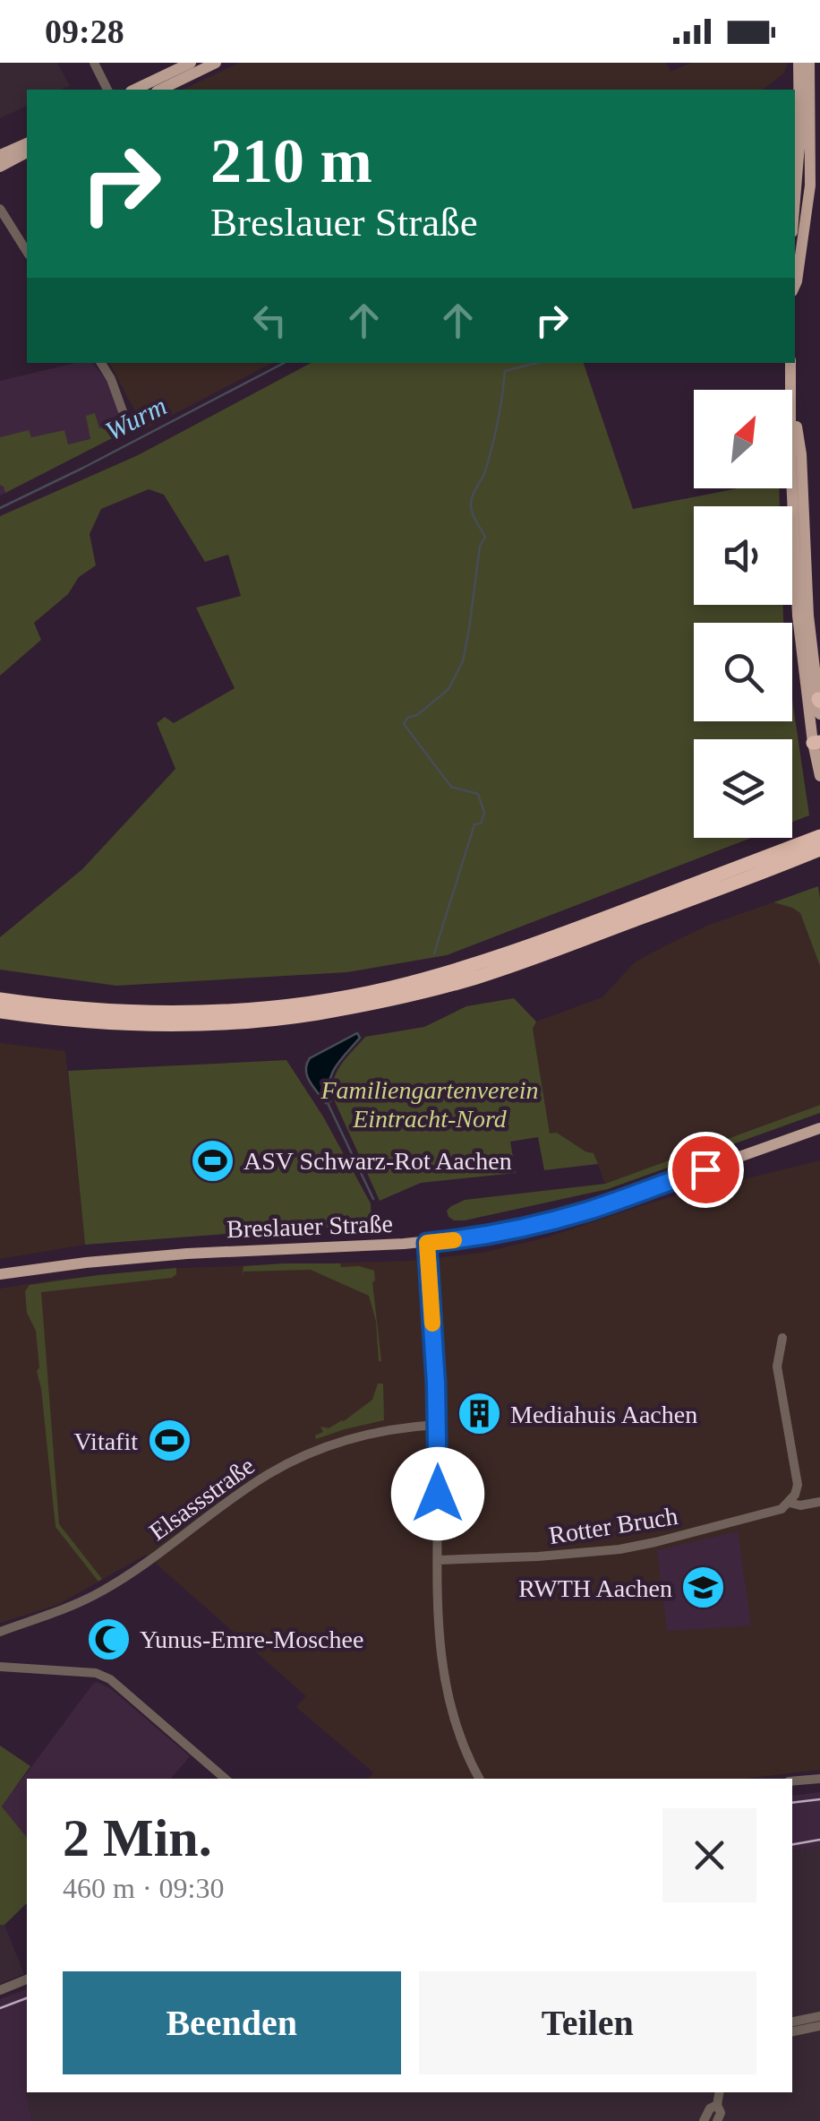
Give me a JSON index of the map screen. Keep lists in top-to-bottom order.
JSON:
{
  "streets": {
    "main road": ["Breslauer Straße"],
    "street": ["Elsassstraße", "Rotter Bruch"]
  },
  "water": ["Wurm"],
  "parks": ["Familiengartenverein Eintracht-Nord"],
  "places": {
    "sports": ["ASV Schwarz-Rot Aachen", "Vitafit"],
    "building": ["Mediahuis Aachen"],
    "school or university": ["RWTH Aachen"],
    "mosque": ["Yunus-Emre-Moschee"]
  },
  "north": "top right",
  "page": {
    "status": "09:28",
    "turn": ["210 m", "Breslauer Straße"],
    "heading": ["2 Min.", "460 m · 09:30"],
    "buttons": ["Beenden", "Teilen"]
  }
}
